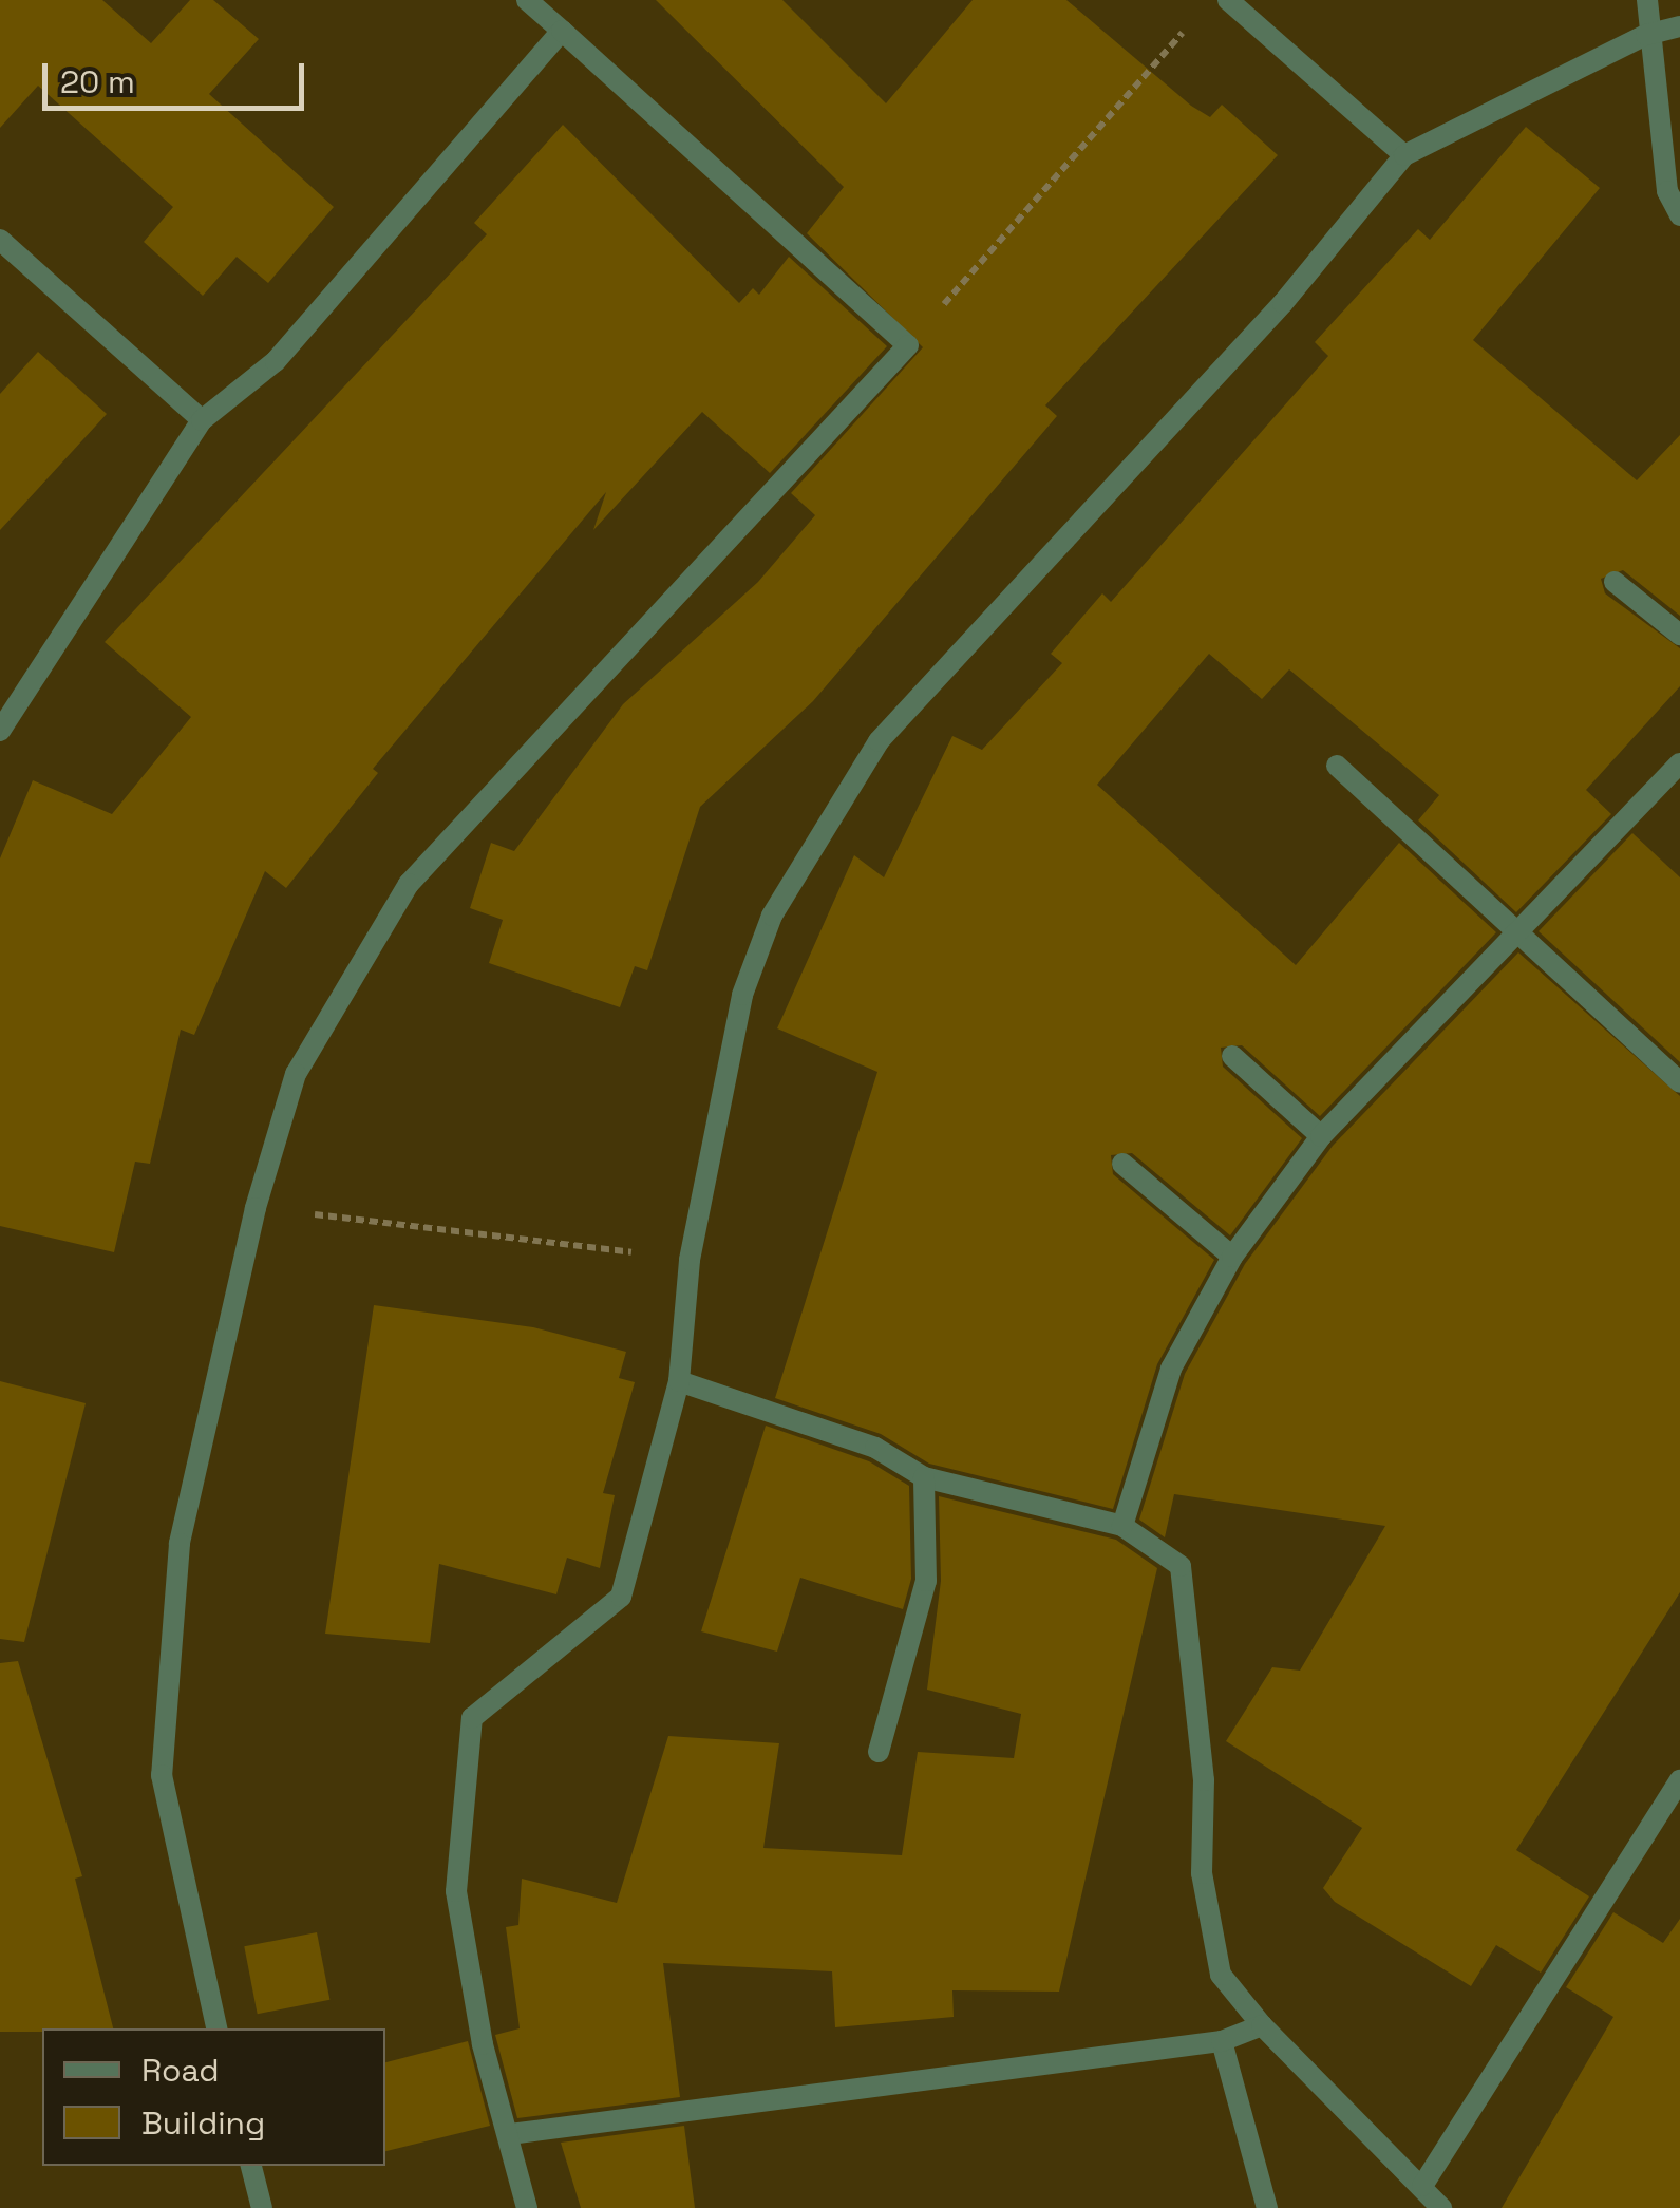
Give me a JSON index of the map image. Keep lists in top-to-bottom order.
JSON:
{
  "legend": ["Road", "Building"],
  "scale_bar": "20 m"
}
